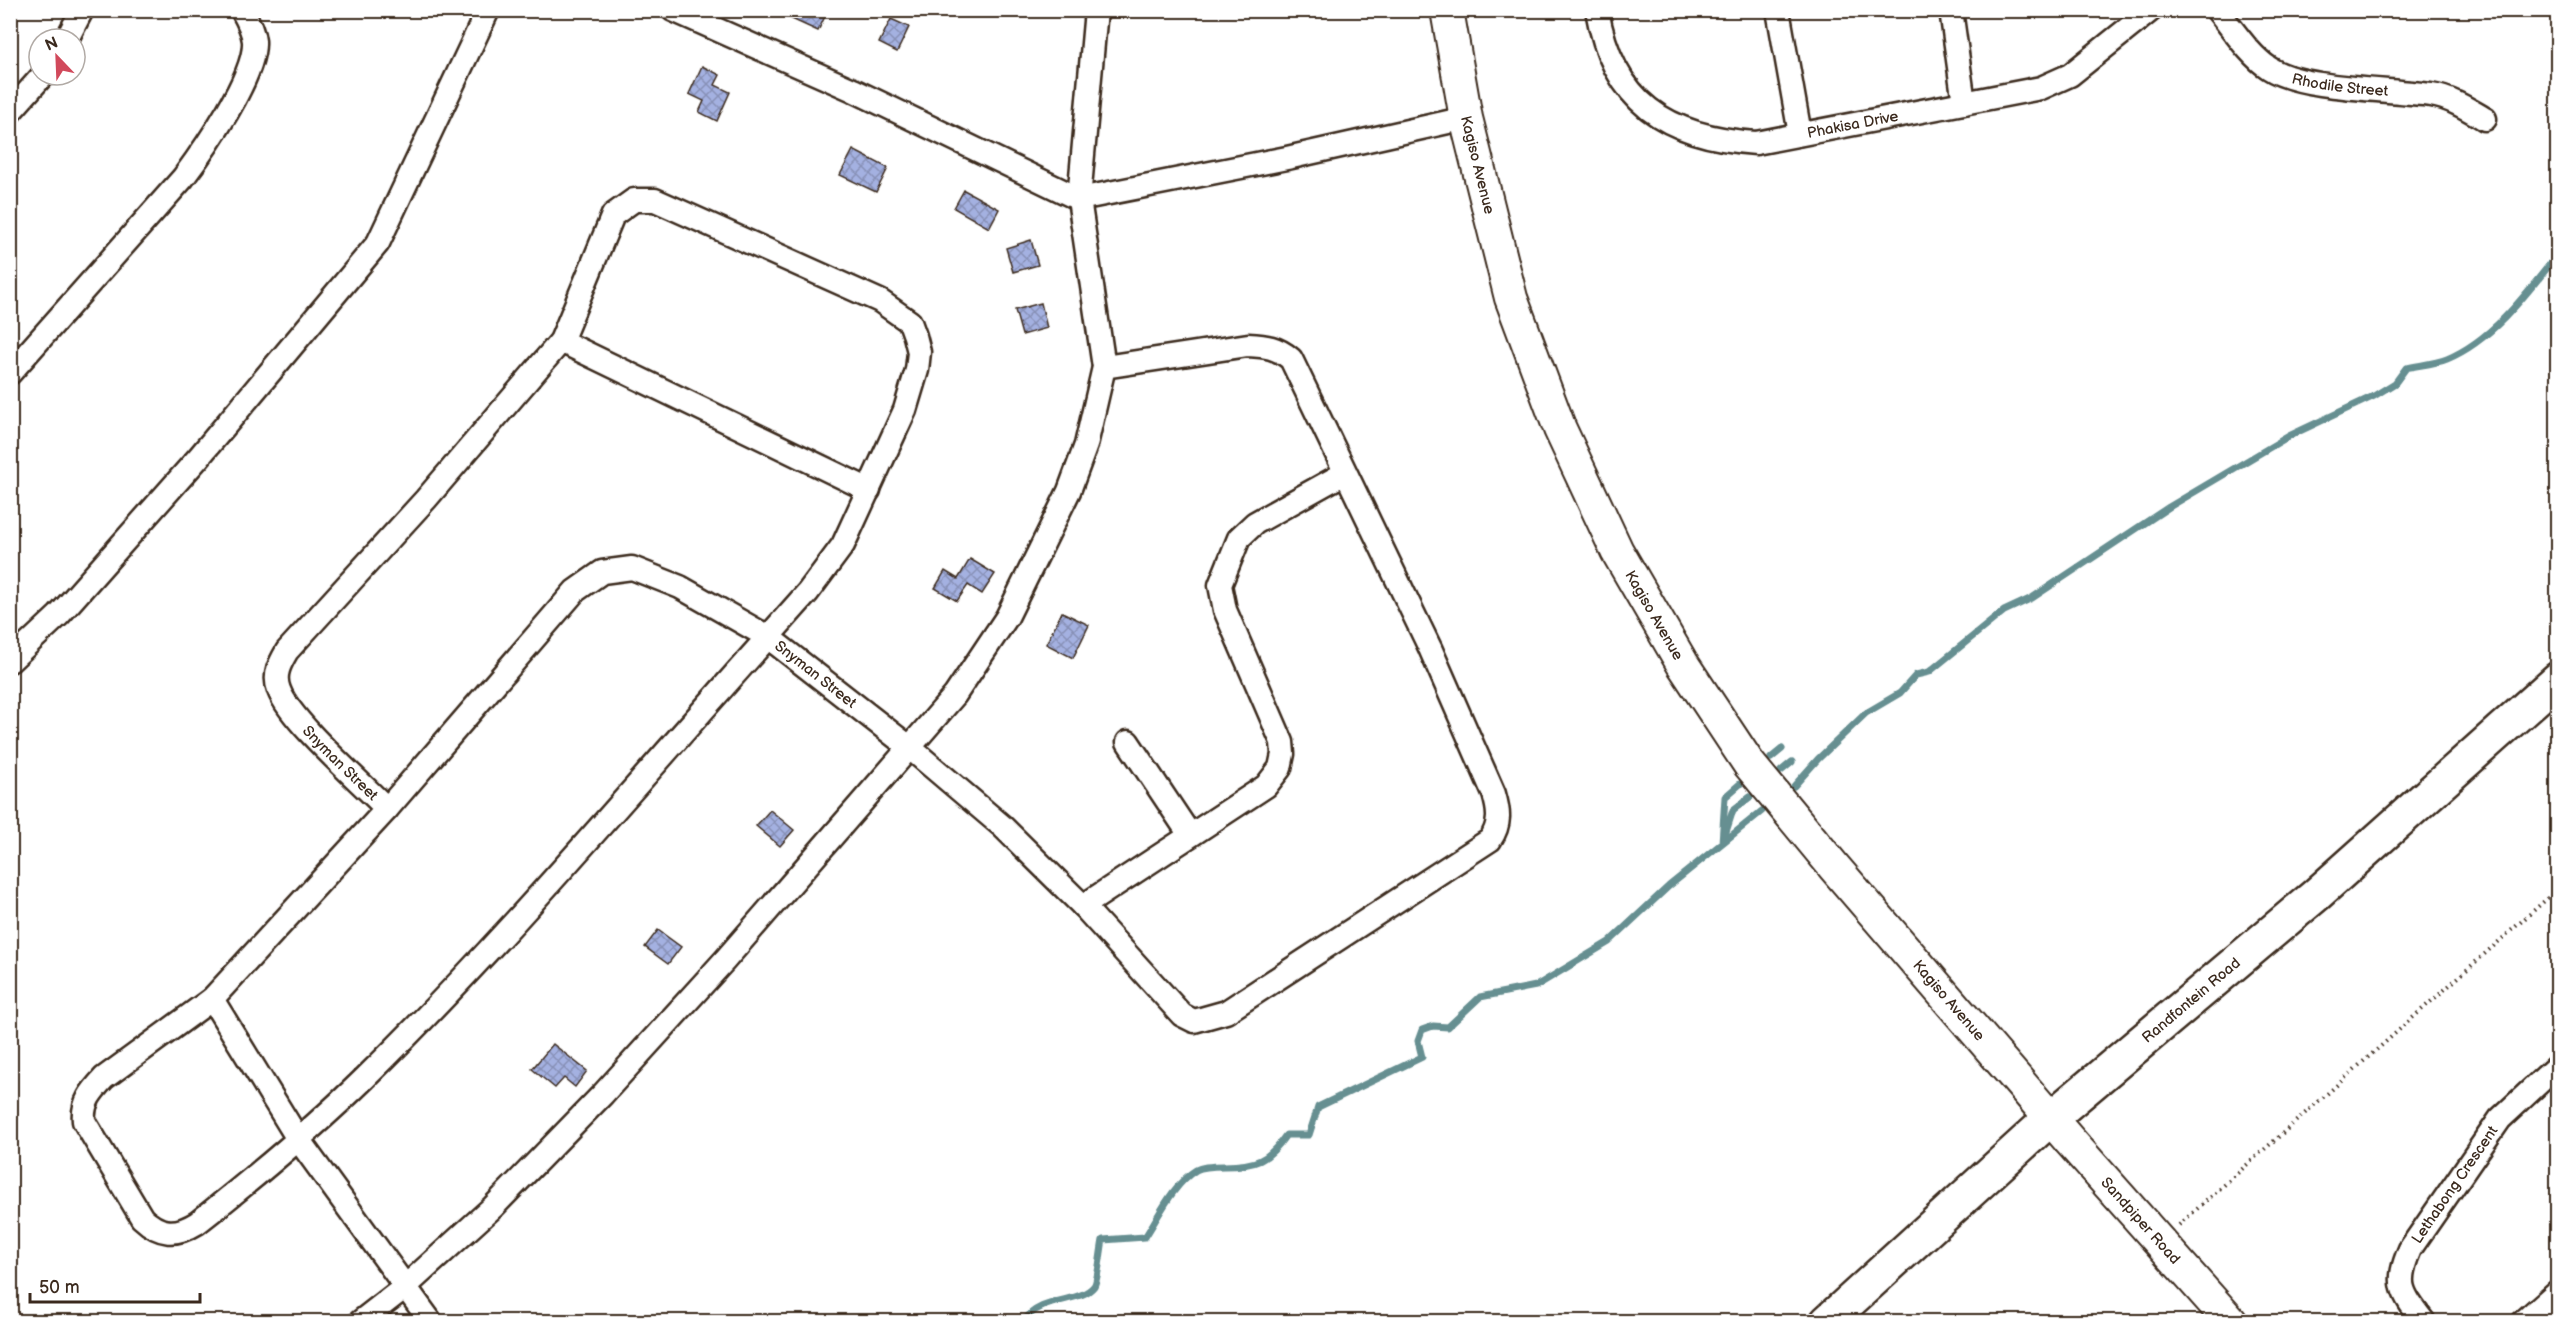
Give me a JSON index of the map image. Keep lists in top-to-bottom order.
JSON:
{
  "streets": {
    "main road": ["Randfontein Road"],
    "street": [
      "Rhodile Street",
      "Phakisa Drive",
      "Kagiso Avenue",
      "Snyman Street",
      "Lethabong Crescent",
      "Sandpiper Road"
    ]
  },
  "crossings": [
    ["Kagiso Avenue", "Randfontein Road"],
    ["Kagiso Avenue", "Sandpiper Road"],
    ["Randfontein Road", "Sandpiper Road"]
  ],
  "scale_bar": "50 m",
  "north": "top left"
}
